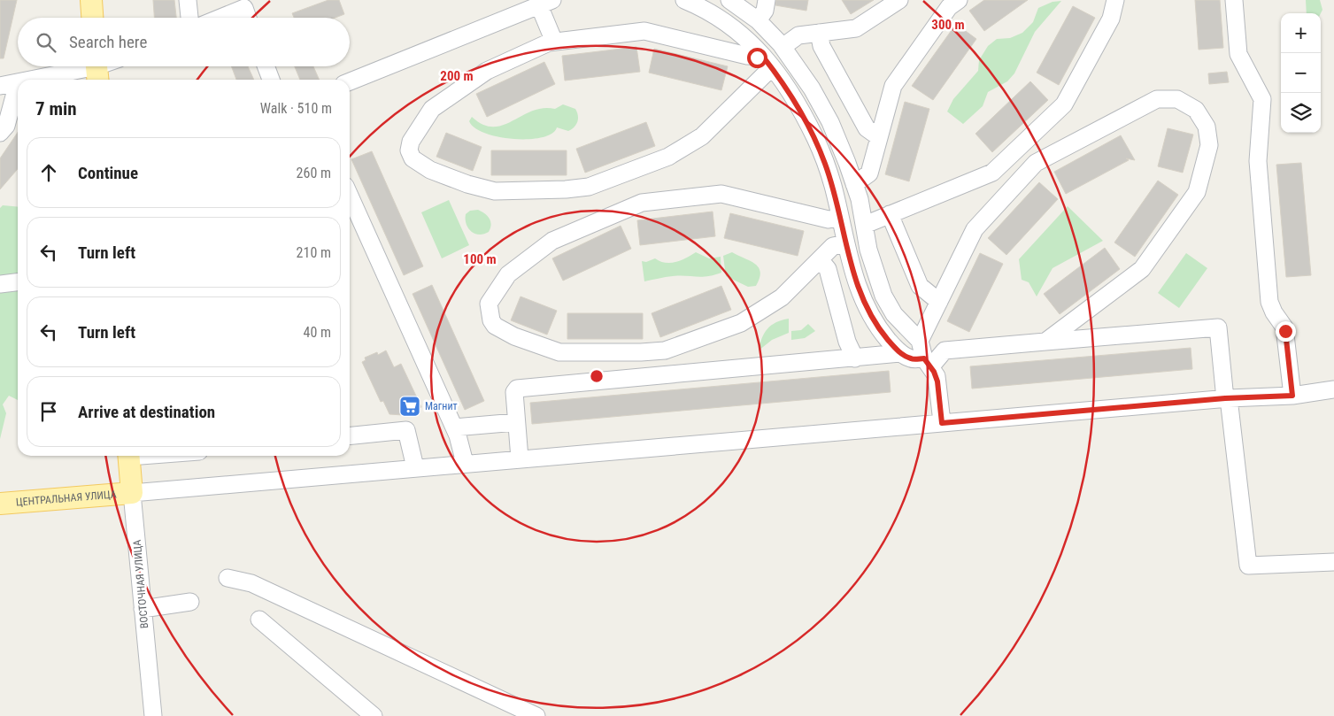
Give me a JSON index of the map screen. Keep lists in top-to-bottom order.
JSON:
{
  "streets": {
    "main road": ["ЦЕНТРАЛЬНАЯ УЛИЦА", "ВОСТОЧНАЯ УЛИЦА"]
  },
  "crossings": [
    ["ЦЕНТРАЛЬНАЯ УЛИЦА", "ВОСТОЧНАЯ УЛИЦА"]
  ],
  "places": {
    "supermarket": ["Магнит"]
  },
  "page": {
    "map_buttons": ["+", "−"],
    "search": "Search here",
    "heading": ["7 min", "Walk · 510 m"],
    "list": [
      ["Continue", "260 m"],
      ["Turn left", "210 m"],
      ["Turn left", "40 m"],
      "Arrive at destination"
    ]
  },
  "rings": ["300 m", "200 m", "100 m"]
}
